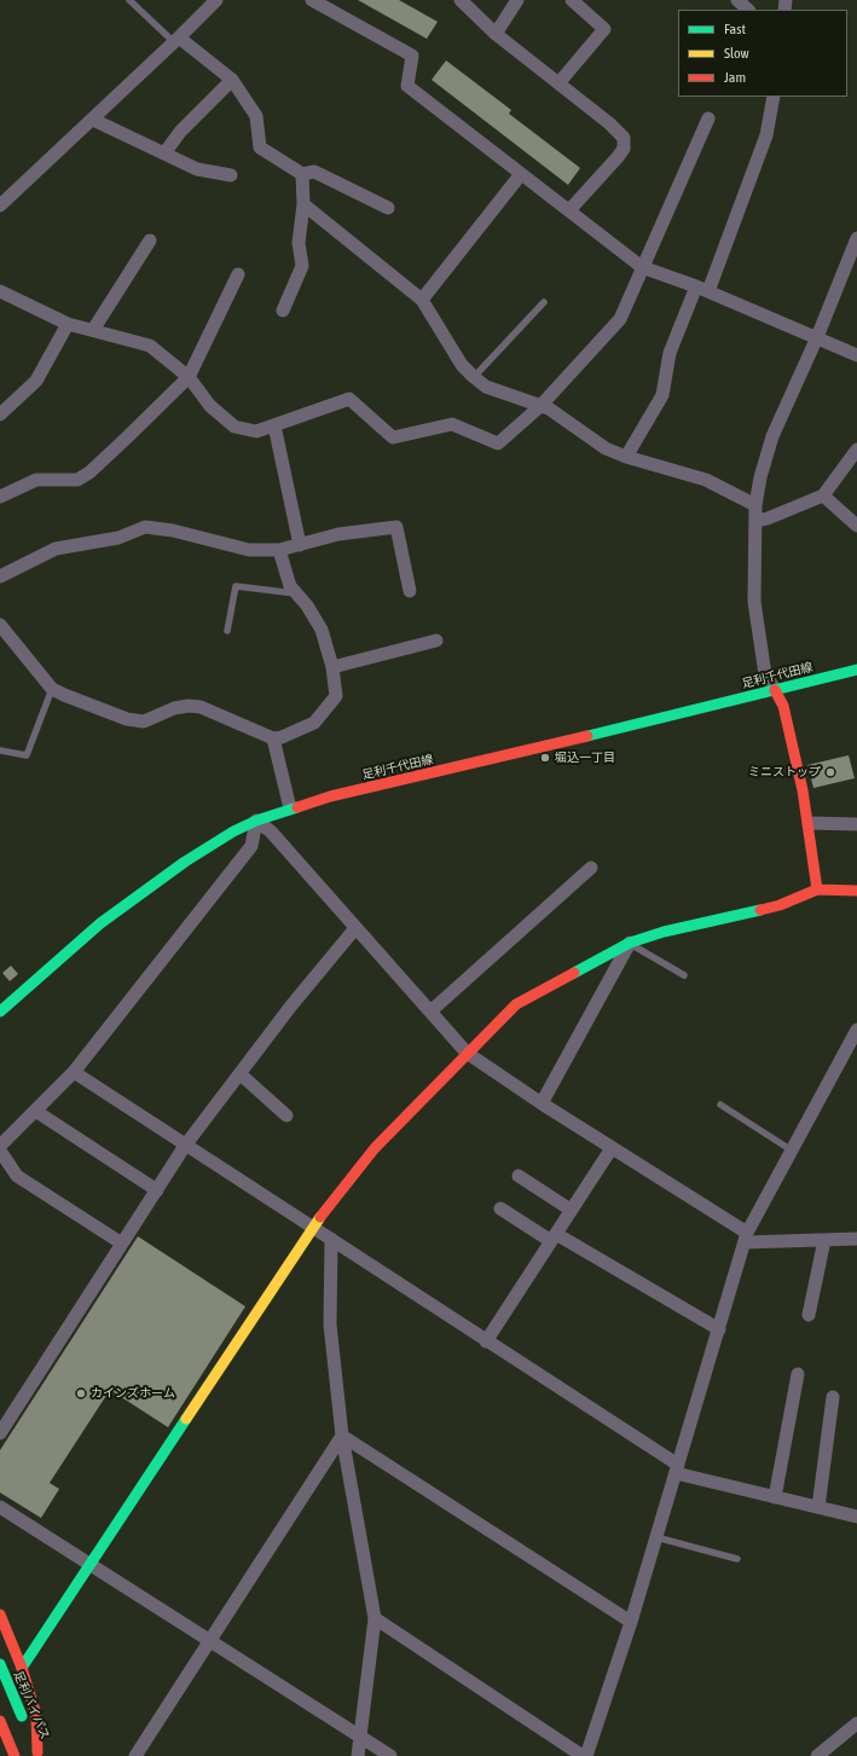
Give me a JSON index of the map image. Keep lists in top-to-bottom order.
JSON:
{
  "streets": {
    "main road": ["足利千代田線", "足利バイパス"]
  },
  "places": ["堀込一丁目", "ミニストップ", "カインズホーム"],
  "legend": ["Fast", "Slow", "Jam"]
}
